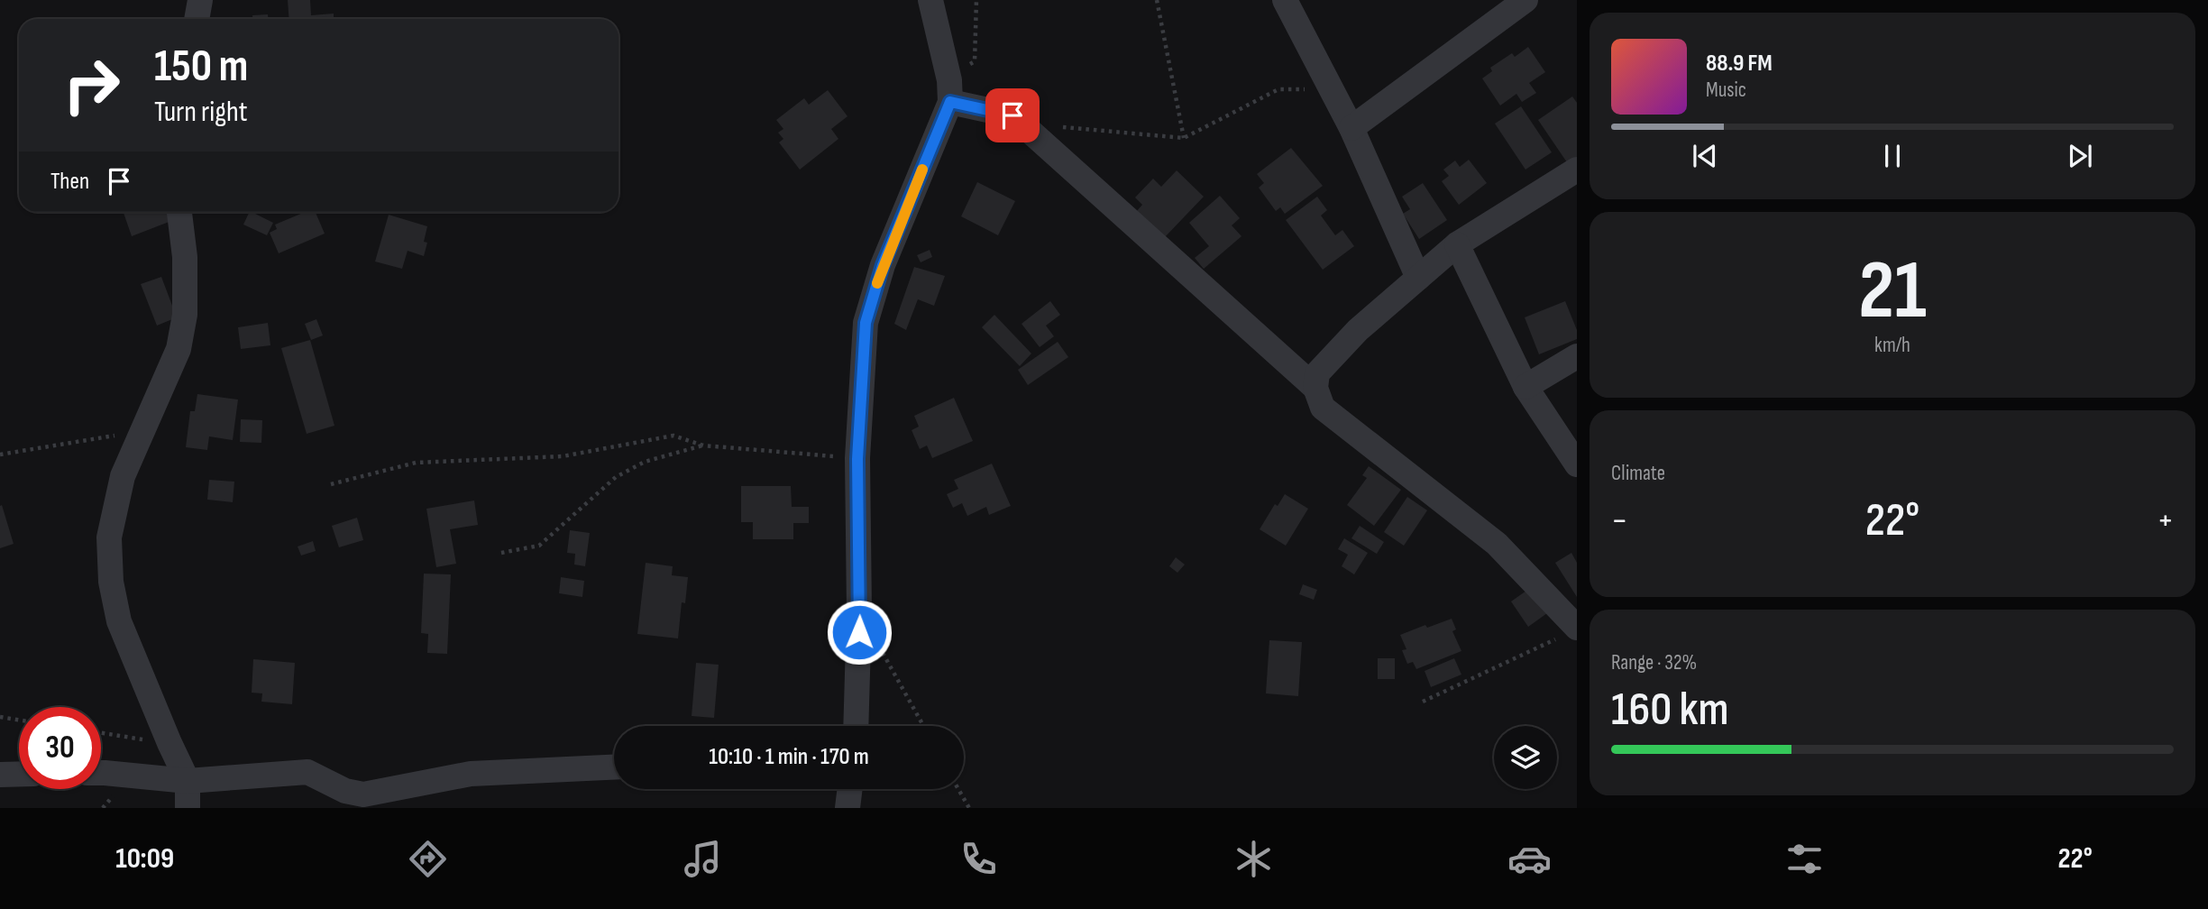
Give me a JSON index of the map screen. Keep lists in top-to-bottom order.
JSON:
{
  "page": {
    "turn": ["150 m", "Turn right"],
    "song": ["88.9 FM", "Music"],
    "then": "Then",
    "tile": [
      ["21", "km/h"],
      "Climate",
      ["Range · 32%", "160 km"]
    ],
    "heat": ["−", "22°", "+"],
    "limit": "30",
    "trip": "10:10 · 1 min · 170 m",
    "tabs": ["10:09", "22°"]
  }
}
